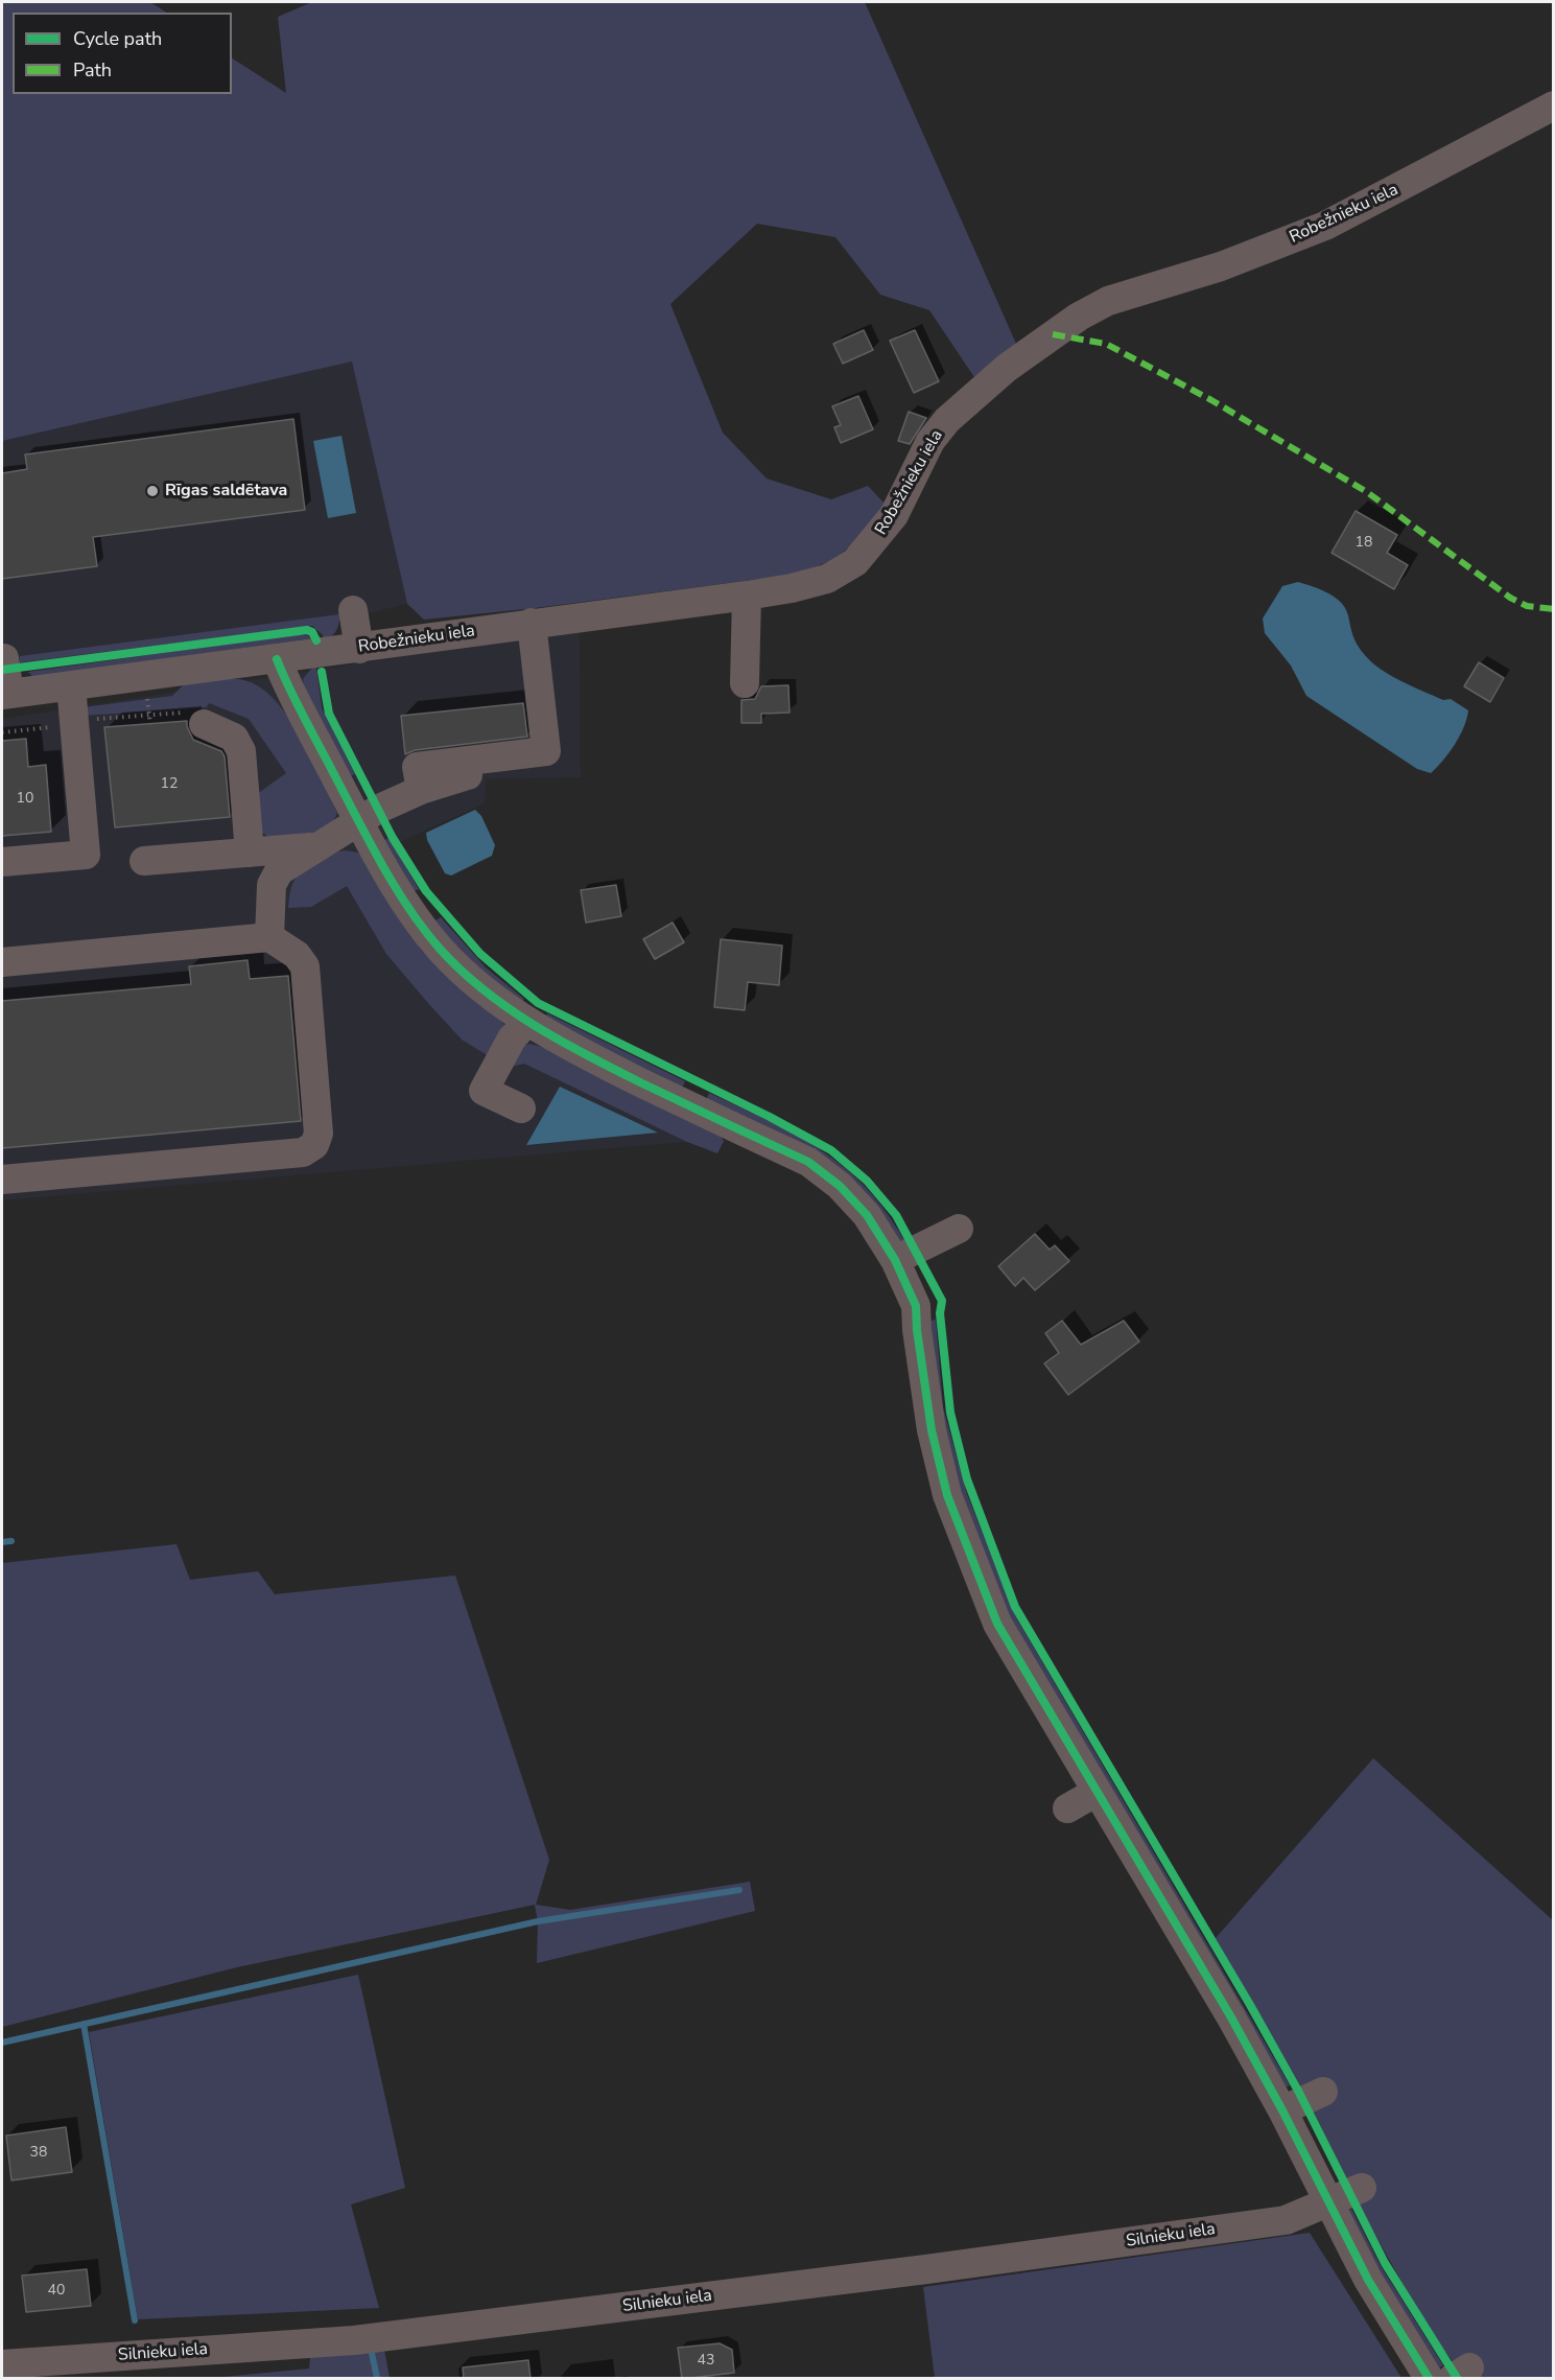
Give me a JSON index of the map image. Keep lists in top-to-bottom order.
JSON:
{
  "streets": {
    "street": ["Robežnieku iela", "Silnieku iela"]
  },
  "places": ["Rīgas saldētava"],
  "house_numbers": [
    "18",
    "12",
    "10",
    "38",
    "40",
    "43"
  ],
  "legend": ["Cycle path", "Path"]
}
